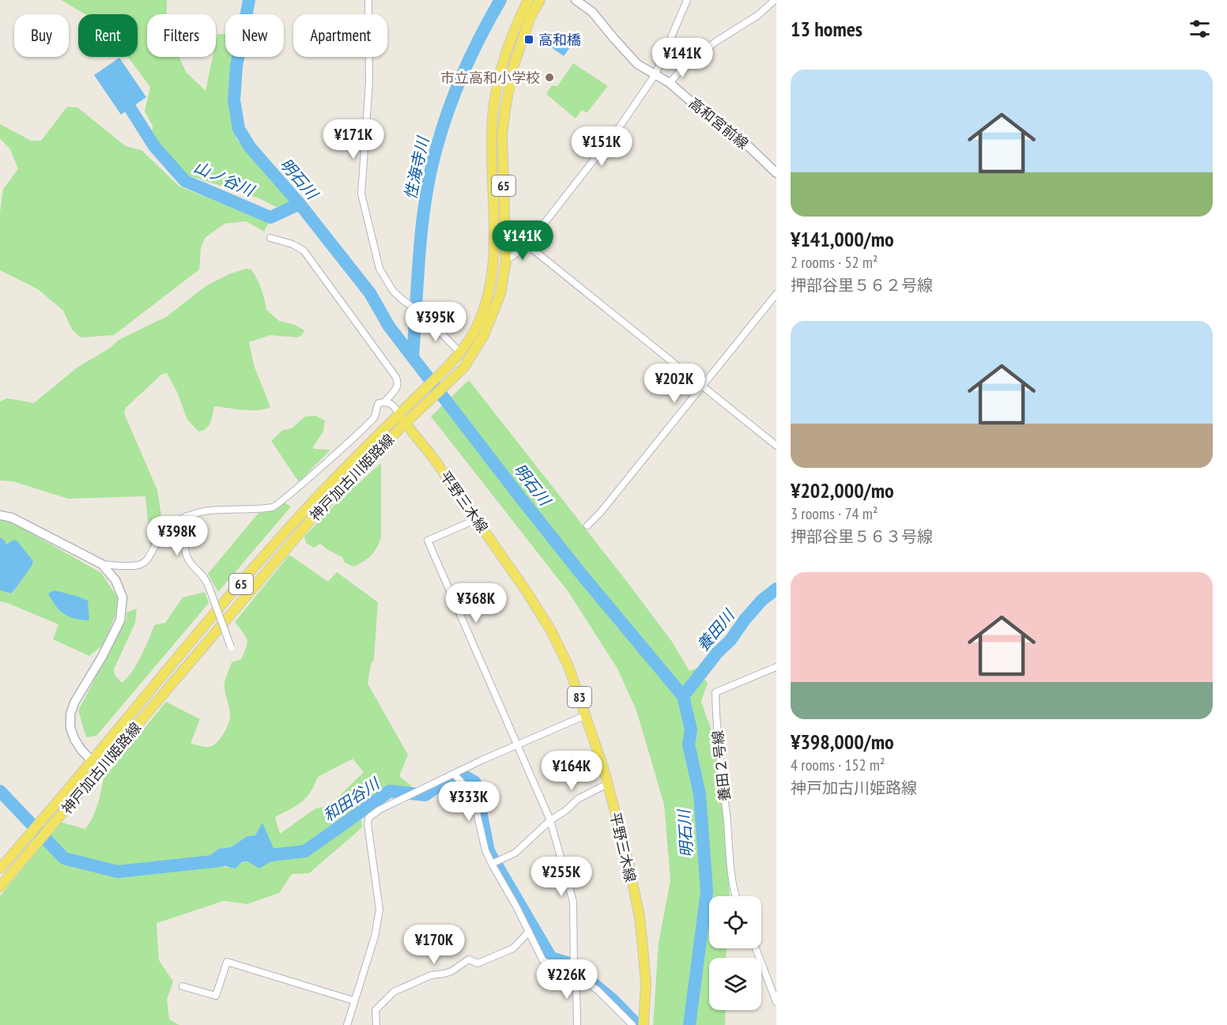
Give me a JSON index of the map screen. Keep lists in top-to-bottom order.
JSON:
{
  "streets": {
    "main road": [
      "65",
      "神戸加古川姫路線",
      "平野三木線",
      "83"
    ],
    "street": ["高和宮前線", "養田２号線"]
  },
  "crossings": [
    ["神戸加古川姫路線", "平野三木線"]
  ],
  "water": [
    "性海寺川",
    "山ノ谷川",
    "明石川",
    "養田川",
    "和田谷川"
  ],
  "places": {
    "transit": ["高和橋"],
    "other": ["市立高和小学校"]
  },
  "page": {
    "heading": "13 homes",
    "chip": [
      "Buy",
      "Rent",
      "Filters",
      "New",
      "Apartment"
    ],
    "price": [
      "¥141K",
      "¥171K",
      "¥151K",
      "¥141K",
      "¥395K",
      "¥202K",
      "¥398K",
      "¥368K",
      "¥164K",
      "¥333K",
      "¥255K",
      "¥170K",
      "¥226K"
    ],
    "list": [
      {
        "name": "¥141,000/mo",
        "note": "2 rooms · 52 m² · 押部谷里５６２号線"
      },
      {
        "name": "¥202,000/mo",
        "note": "3 rooms · 74 m² · 押部谷里５６３号線"
      },
      {
        "name": "¥398,000/mo",
        "note": "4 rooms · 152 m² · 神戸加古川姫路線"
      }
    ]
  }
}
